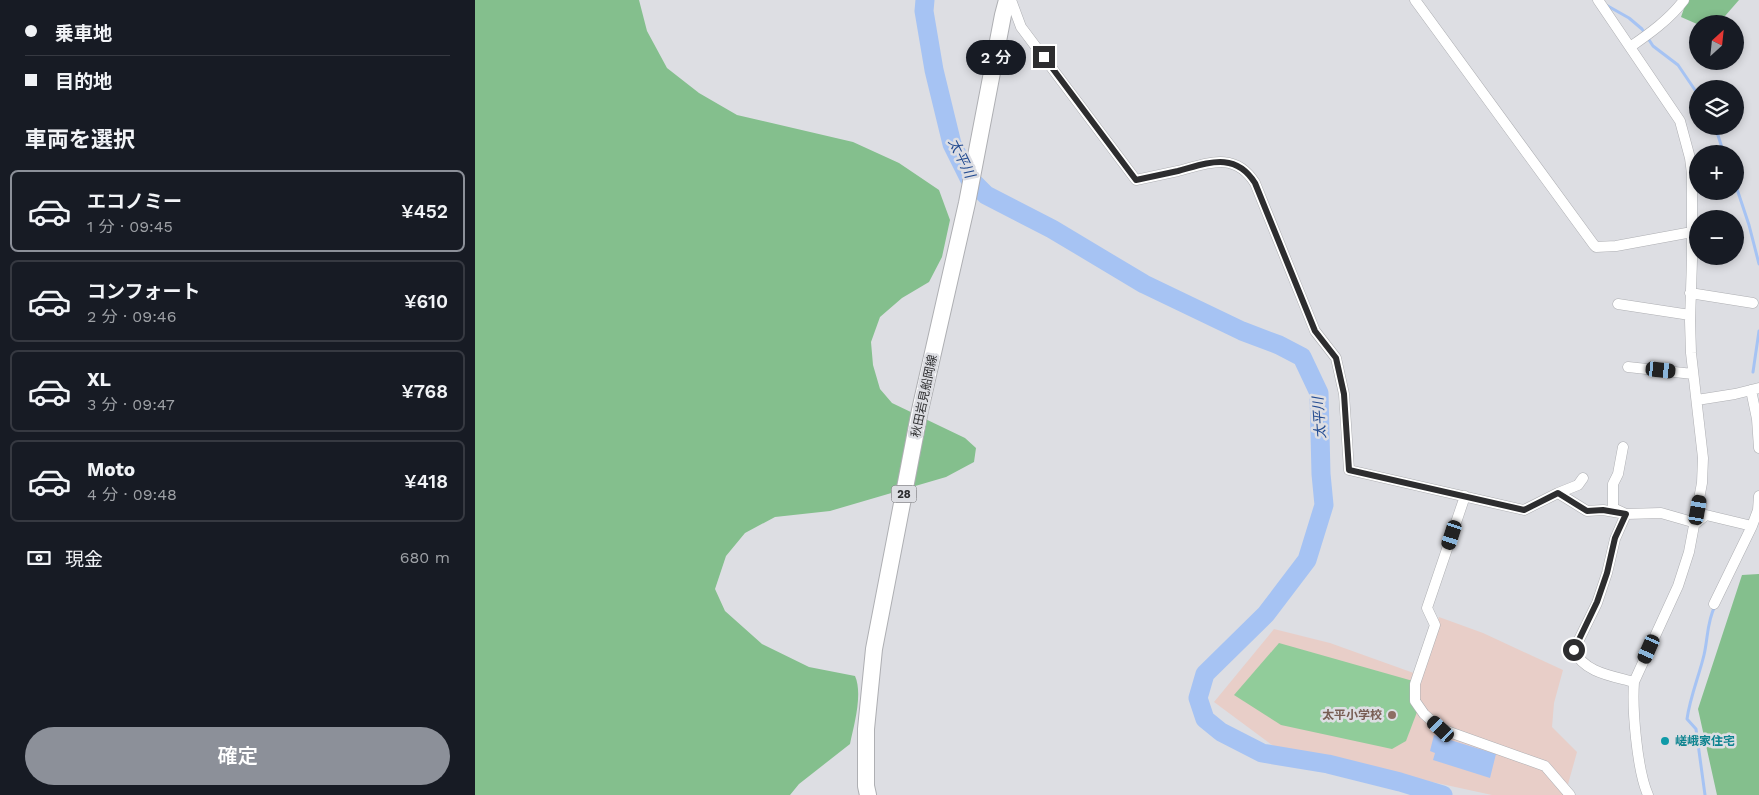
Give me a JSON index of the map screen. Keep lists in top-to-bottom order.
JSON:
{
  "streets": {
    "main road": ["秋田岩見船岡線", "28"]
  },
  "water": ["太平川"],
  "places": ["太平小学校", "嵯峨家住宅"],
  "north": "top right",
  "page": {
    "banner": ["乗車地", "目的地"],
    "map_buttons": ["+", "−"],
    "bubble": "2 分",
    "heading": "車両を選択",
    "list": [
      {
        "name": "エコノミー",
        "note": "1 分 · 09:45",
        "value": "¥452"
      },
      {
        "name": "コンフォート",
        "note": "2 分 · 09:46",
        "value": "¥610"
      },
      {
        "name": "XL",
        "note": "3 分 · 09:47",
        "value": "¥768"
      },
      {
        "name": "Moto",
        "note": "4 分 · 09:48",
        "value": "¥418"
      }
    ],
    "pay": ["現金", "680 m"],
    "buttons": "確定"
  }
}
